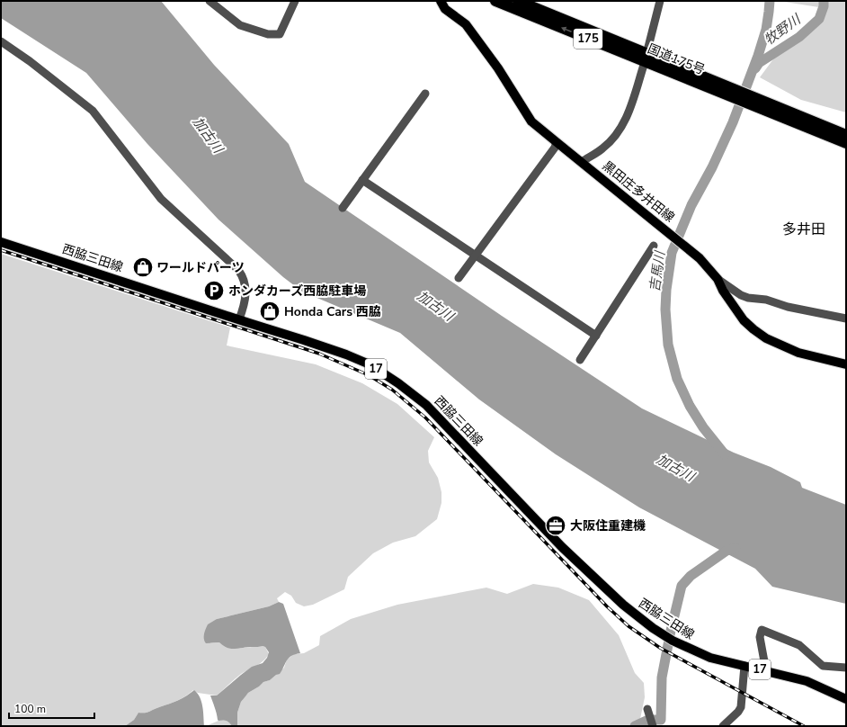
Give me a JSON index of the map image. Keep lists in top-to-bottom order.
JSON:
{
  "streets": {
    "highway": ["175", "国道175号"],
    "main road": ["黒田庄多井田線", "西脇三田線", "17"]
  },
  "districts": ["多井田"],
  "water": ["牧野川", "加古川", "吉馬川"],
  "places": {
    "shop": ["ワールドパーツ", "Honda Cars 西脇"],
    "parking": ["ホンダカーズ西脇駐車場"],
    "office": ["大阪住重建機"]
  },
  "scale_bar": "100 m"
}
